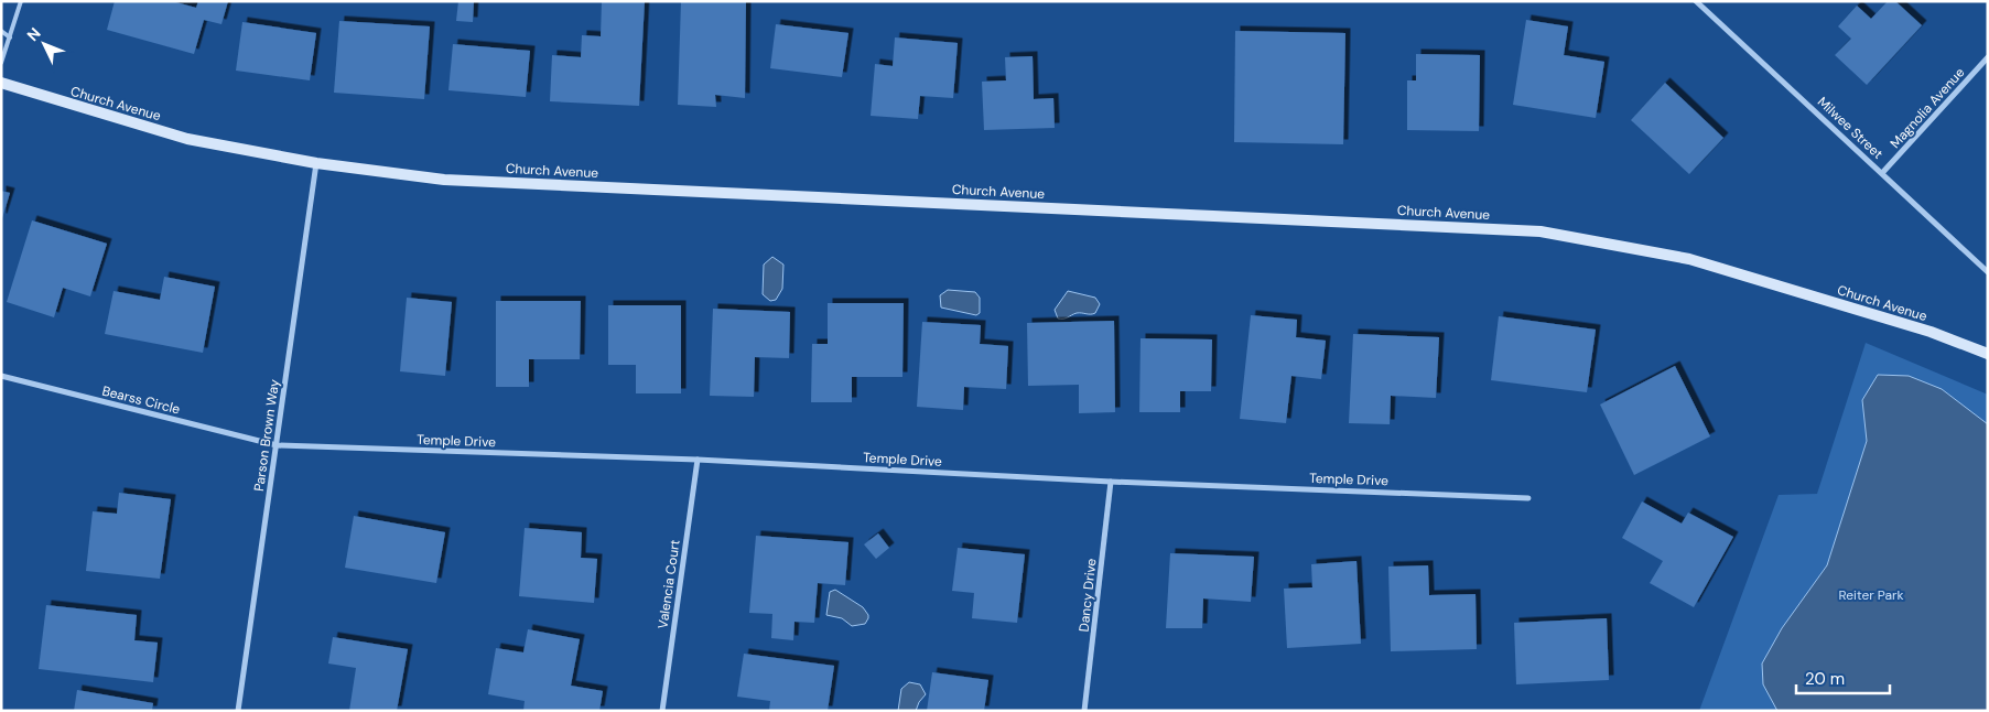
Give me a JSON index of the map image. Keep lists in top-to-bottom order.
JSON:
{
  "streets": {
    "street": [
      "Church Avenue",
      "Magnolia Avenue",
      "Milwee Street",
      "Bearss Circle",
      "Parson Brown Way",
      "Temple Drive",
      "Valencia Court",
      "Dancy Drive"
    ]
  },
  "crossings": [
    ["Church Avenue", "Parson Brown Way"],
    ["Magnolia Avenue", "Milwee Street"],
    ["Bearss Circle", "Parson Brown Way"],
    ["Bearss Circle", "Temple Drive"],
    ["Parson Brown Way", "Temple Drive"],
    ["Temple Drive", "Valencia Court"],
    ["Temple Drive", "Dancy Drive"]
  ],
  "parks": ["Reiter Park"],
  "scale_bar": "20 m",
  "north": "top left"
}
